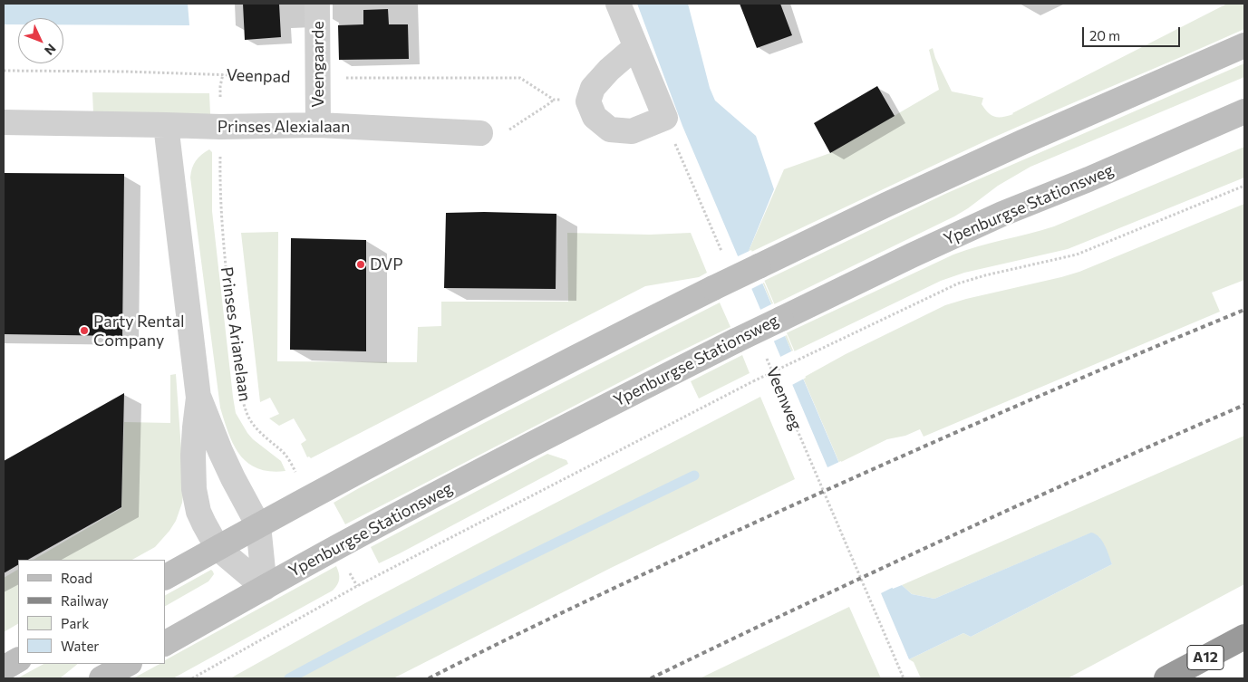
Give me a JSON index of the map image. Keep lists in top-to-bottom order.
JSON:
{
  "streets": {
    "highway": ["A12"],
    "main road": ["Ypenburgse Stationsweg"],
    "street": ["Veengaarde", "Prinses Alexialaan"],
    "path": ["Veenpad", "Prinses Arianelaan", "Veenweg"]
  },
  "crossings": [
    ["Veengaarde", "Veenpad"],
    ["Veengaarde", "Prinses Alexialaan"],
    ["Veenpad", "Prinses Arianelaan"],
    ["Prinses Alexialaan", "Prinses Arianelaan"]
  ],
  "places": ["DVP", "Party Rental Company"],
  "legend": [
    "Road",
    "Railway",
    "Park",
    "Water"
  ],
  "scale_bar": "20 m",
  "north": "bottom right"
}
